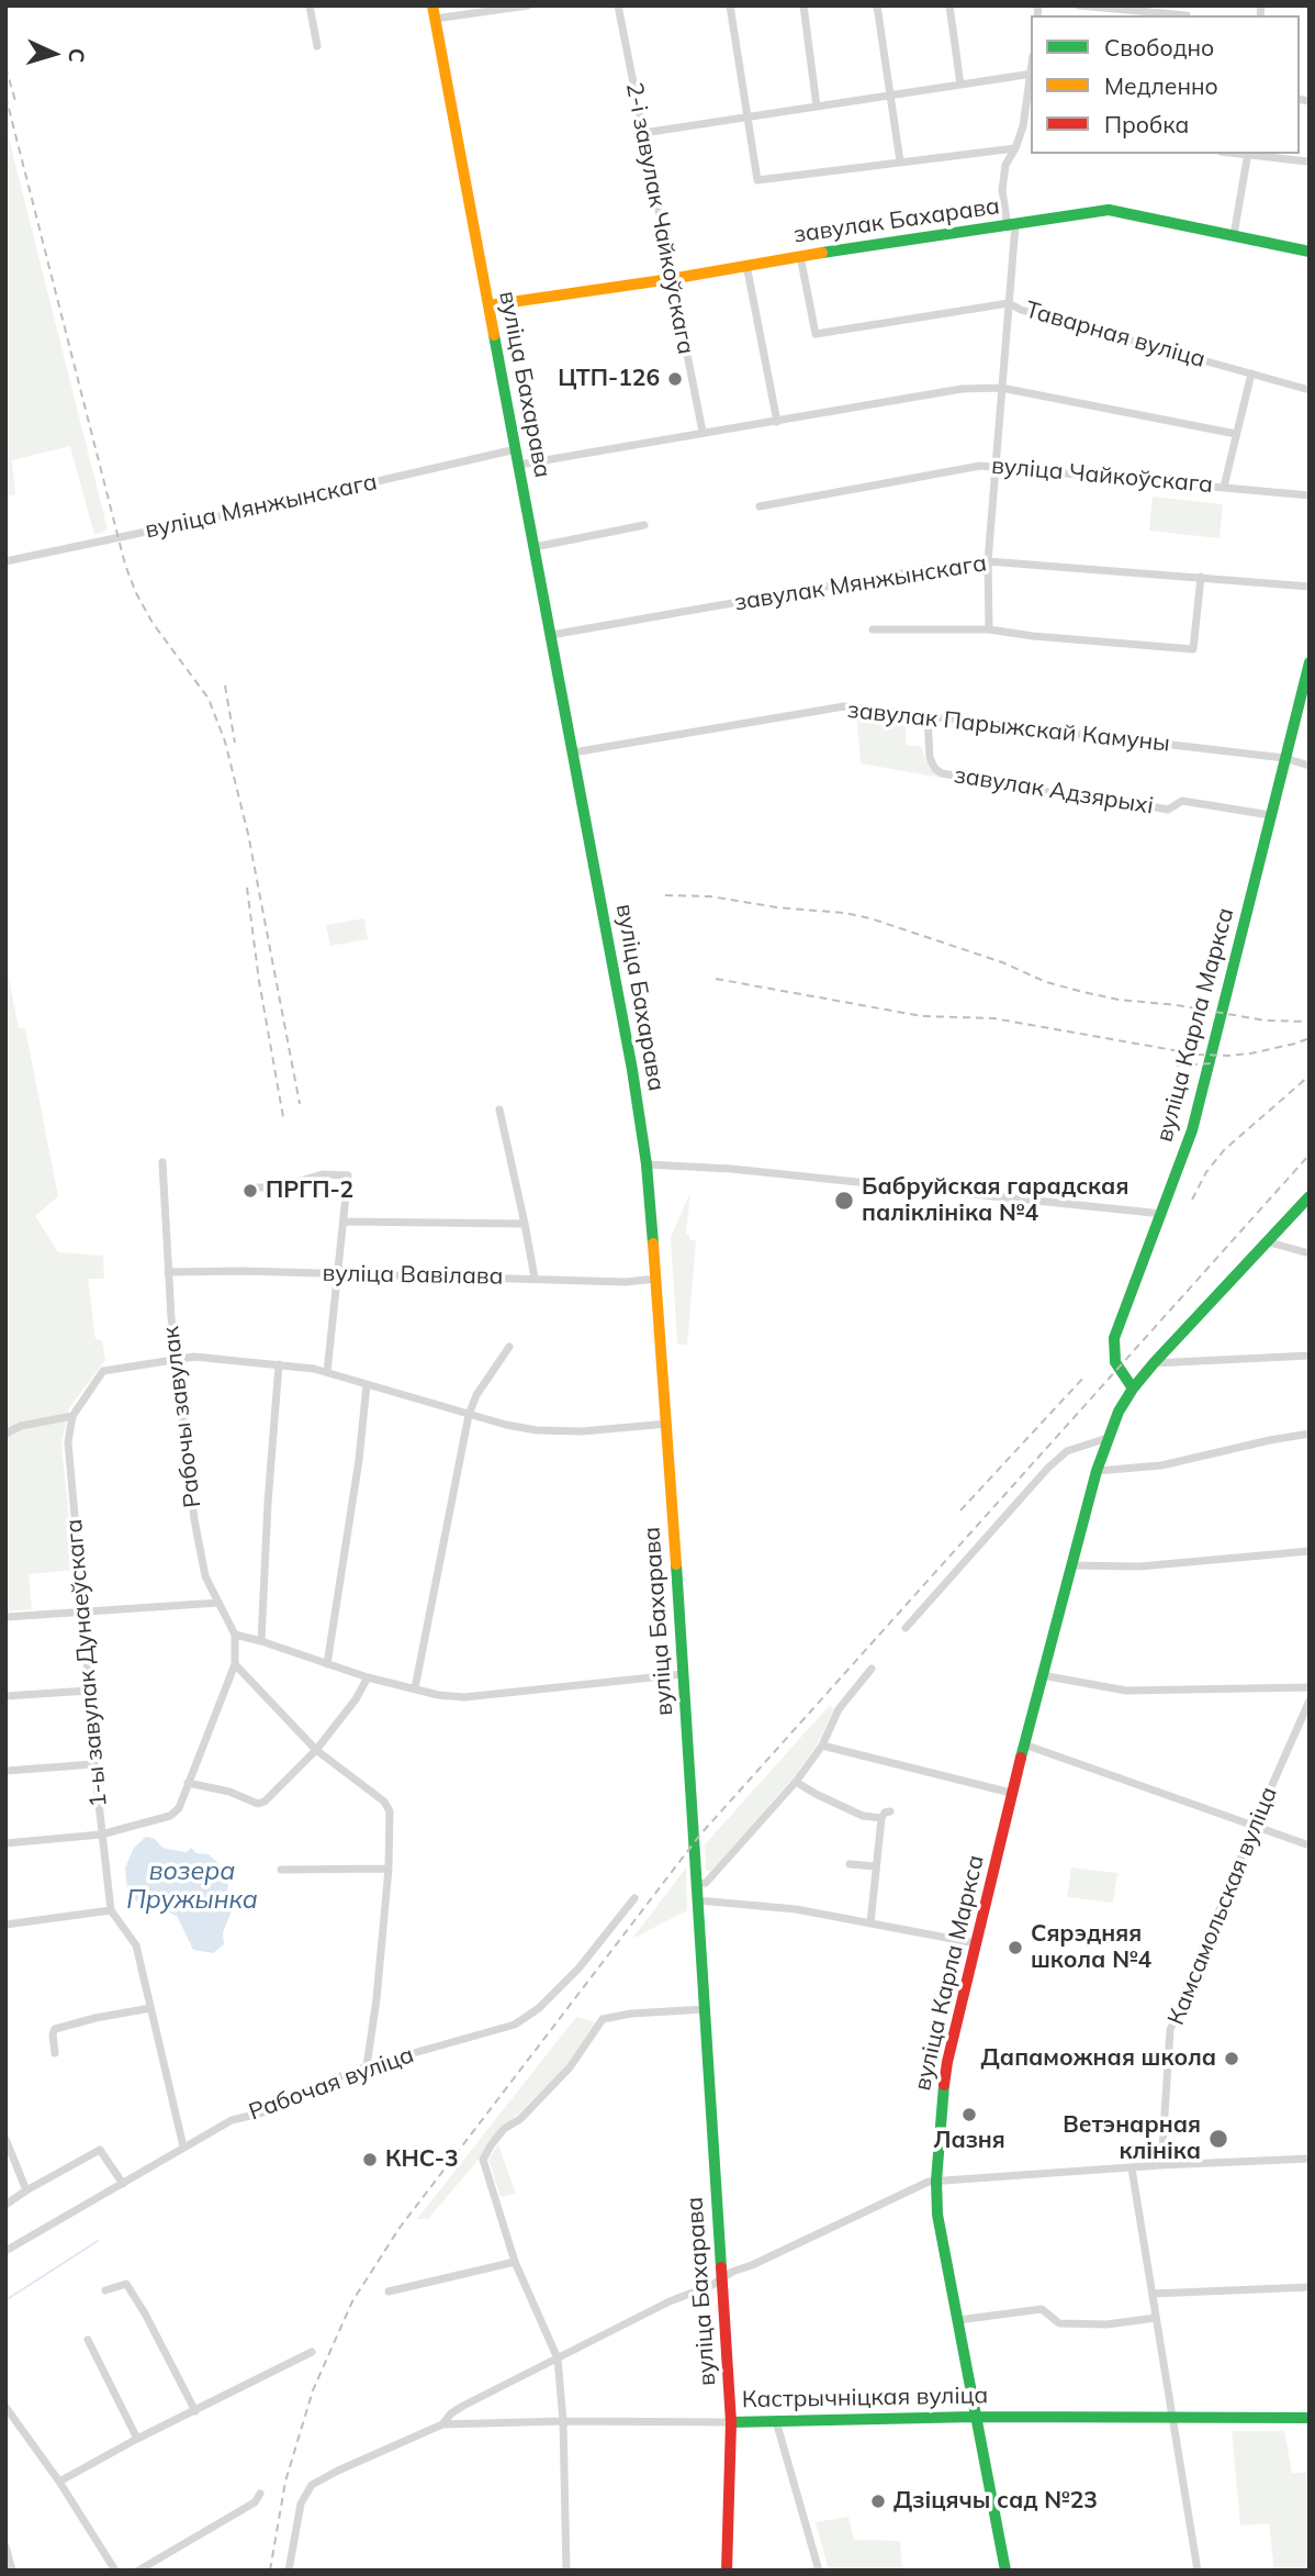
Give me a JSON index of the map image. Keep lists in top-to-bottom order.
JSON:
{
  "streets": {
    "main road": [
      "завулак Бахарава",
      "вуліца Бахарава",
      "вуліца Карла Маркса",
      "Кастрычніцкая вуліца"
    ],
    "street": [
      "2-і завулак Чайкоўскага",
      "Таварная вуліца",
      "вуліца Чайкоўскага",
      "вуліца Мянжынскага",
      "завулак Мянжынскага",
      "завулак Парыжскай Камуны",
      "завулак Адзярыхі",
      "вуліца Вавілава",
      "Рабочы завулак",
      "1-ы завулак Дунаеўскага",
      "Камсамольская вуліца",
      "Рабочая вуліца"
    ]
  },
  "crossings": [
    ["2-і завулак Чайкоўскага", "завулак Бахарава"],
    ["завулак Бахарава", "Таварная вуліца"],
    ["завулак Бахарава", "вуліца Бахарава"],
    ["вуліца Бахарава", "вуліца Мянжынскага"],
    ["вуліца Бахарава", "завулак Мянжынскага"],
    ["вуліца Бахарава", "завулак Парыжскай Камуны"],
    ["вуліца Бахарава", "вуліца Вавілава"],
    ["вуліца Бахарава", "Кастрычніцкая вуліца"],
    ["завулак Парыжскай Камуны", "завулак Адзярыхі"],
    ["завулак Парыжскай Камуны", "вуліца Карла Маркса"],
    ["завулак Адзярыхі", "вуліца Карла Маркса"],
    ["вуліца Карла Маркса", "Кастрычніцкая вуліца"],
    ["вуліца Вавілава", "Рабочы завулак"],
    ["Рабочы завулак", "1-ы завулак Дунаеўскага"]
  ],
  "water": ["возера Пружынка"],
  "places": [
    "ЦТП-126",
    "ПРГП-2",
    "Бабруйская гарадская паліклініка №4",
    "Сярэдняя школа №4",
    "Дапаможная школа",
    "Лазня",
    "Ветэнарная клініка",
    "КНС-3",
    "Дзіцячы сад №23"
  ],
  "legend": ["Свободно", "Медленно", "Пробка"],
  "north": "right"
}
